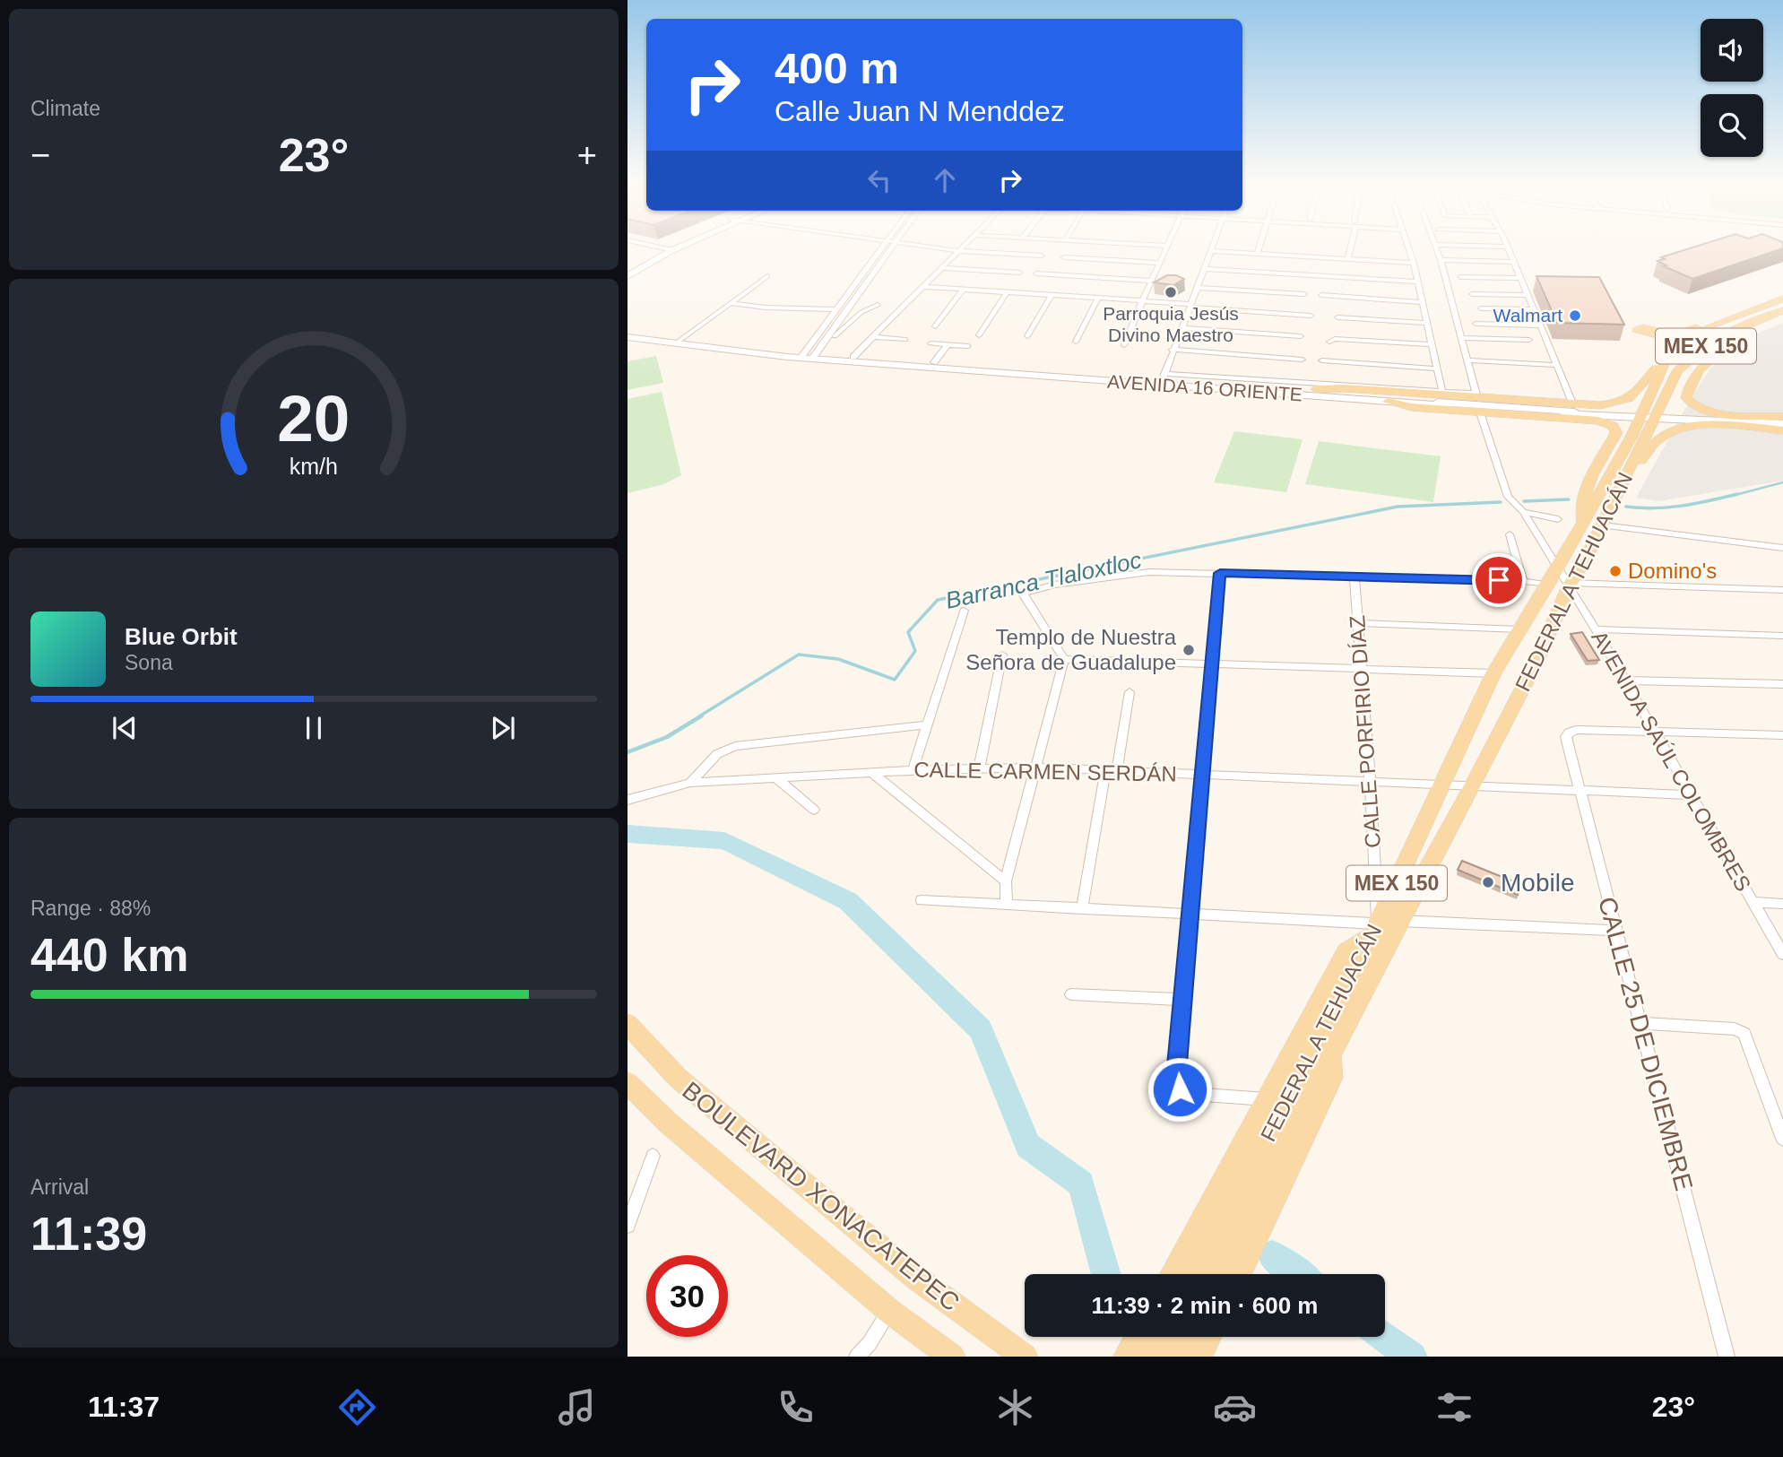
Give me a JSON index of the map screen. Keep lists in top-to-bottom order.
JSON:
{
  "streets": {
    "main road": [
      "MEX 150",
      "AVENIDA 16 ORIENTE",
      "FEDERAL A TEHUACÁN",
      "BOULEVARD XONACATEPEC"
    ],
    "street": [
      "CALLE PORFIRIO DÍAZ",
      "AVENIDA SAÚL COLOMBRES",
      "CALLE CARMEN SERDÁN",
      "CALLE 25 DE DICIEMBRE"
    ]
  },
  "crossings": [
    ["MEX 150", "FEDERAL A TEHUACÁN"],
    ["FEDERAL A TEHUACÁN", "CALLE PORFIRIO DÍAZ"],
    ["FEDERAL A TEHUACÁN", "AVENIDA SAÚL COLOMBRES"],
    ["FEDERAL A TEHUACÁN", "CALLE CARMEN SERDÁN"],
    ["CALLE PORFIRIO DÍAZ", "CALLE CARMEN SERDÁN"],
    ["AVENIDA SAÚL COLOMBRES", "CALLE CARMEN SERDÁN"],
    ["AVENIDA SAÚL COLOMBRES", "CALLE 25 DE DICIEMBRE"],
    ["CALLE CARMEN SERDÁN", "CALLE 25 DE DICIEMBRE"]
  ],
  "water": ["Barranca Tlaloxtloc"],
  "places": [
    "Parroquia Jesús Divino Maestro",
    "Walmart",
    "Domino's",
    "Templo de Nuestra Señora de Guadalupe",
    "Mobile"
  ],
  "page": {
    "tile": [
      "Climate",
      ["Range · 88%", "440 km"],
      ["Arrival", "11:39"]
    ],
    "turn": ["400 m", "Calle Juan N Menddez"],
    "heat": ["−", "23°", "+"],
    "song": ["Blue Orbit", "Sona"],
    "limit": "30",
    "trip": "11:39 · 2 min · 600 m",
    "tabs": ["11:37", "23°"],
    "gauge": ["20", "km/h"]
  }
}
